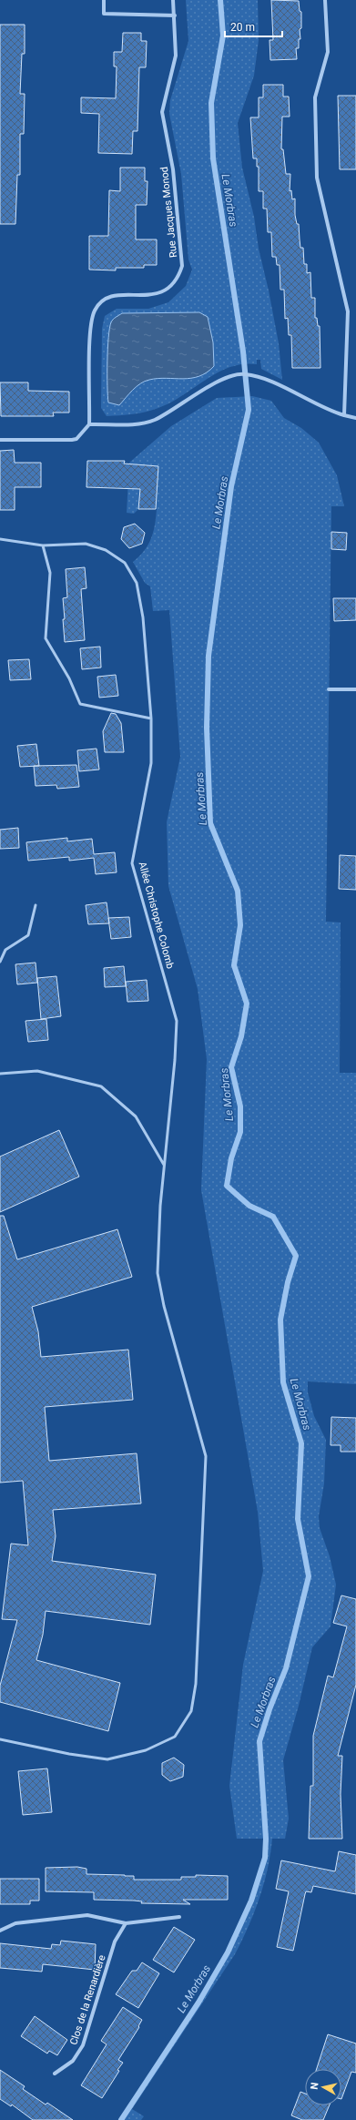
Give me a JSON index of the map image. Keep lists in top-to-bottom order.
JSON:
{
  "streets": {
    "street": ["Rue Jacques Monod", "Clos de la Renardière"],
    "lane": ["Allée Christophe Colomb"]
  },
  "water": ["Le Morbras"],
  "scale_bar": "20 m",
  "north": "left"
}
